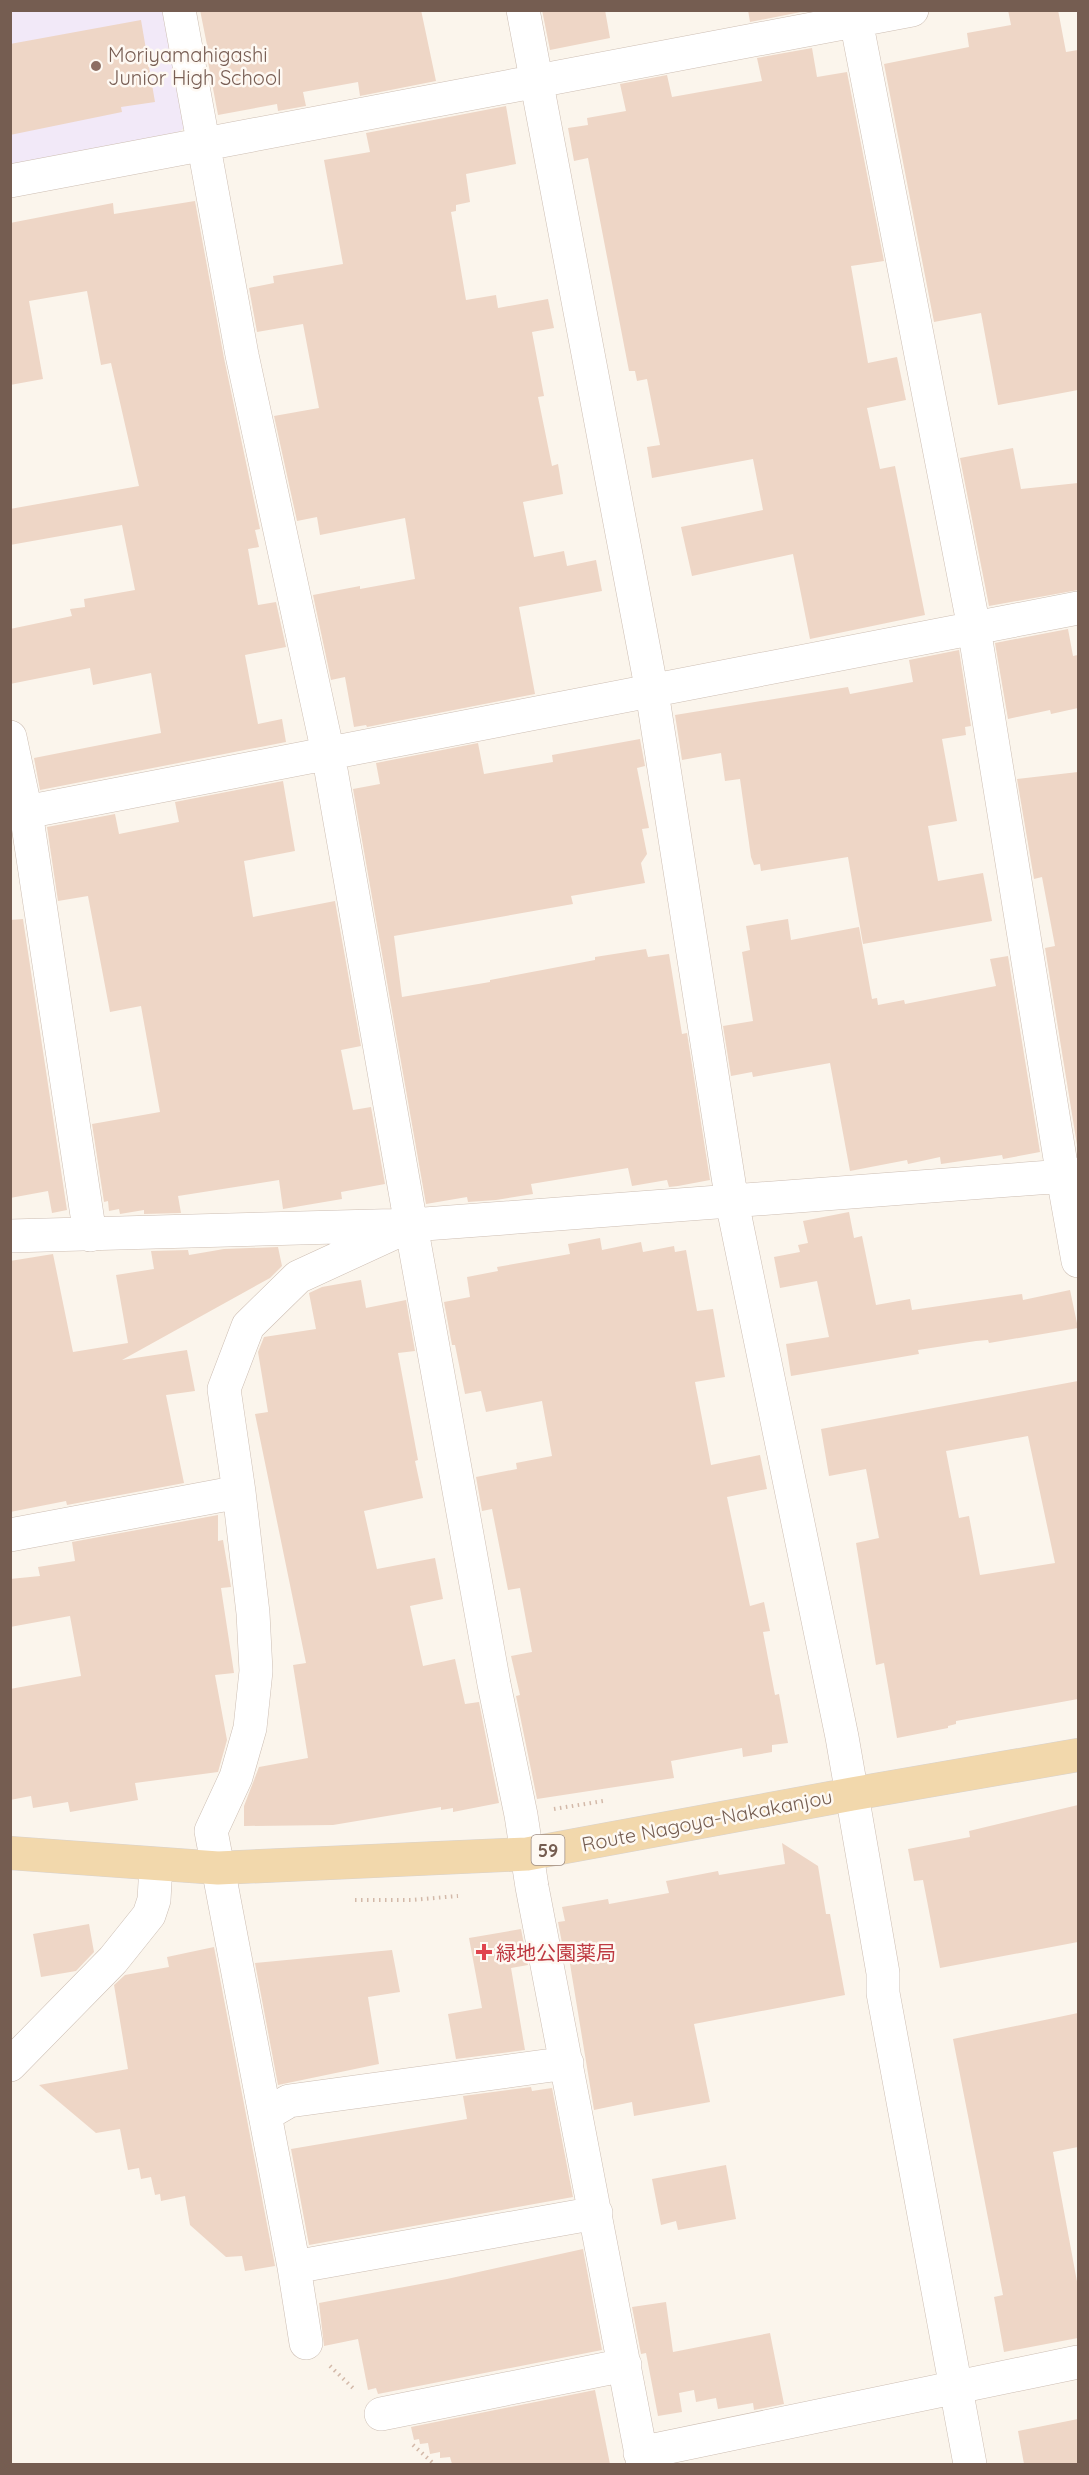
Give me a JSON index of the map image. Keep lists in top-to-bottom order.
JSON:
{
  "streets": {
    "main road": ["Route Nagoya-Nakakanjou", "59"]
  },
  "places": {
    "other": ["Moriyamahigashi Junior High School"],
    "health": ["緑地公園薬局"]
  }
}
